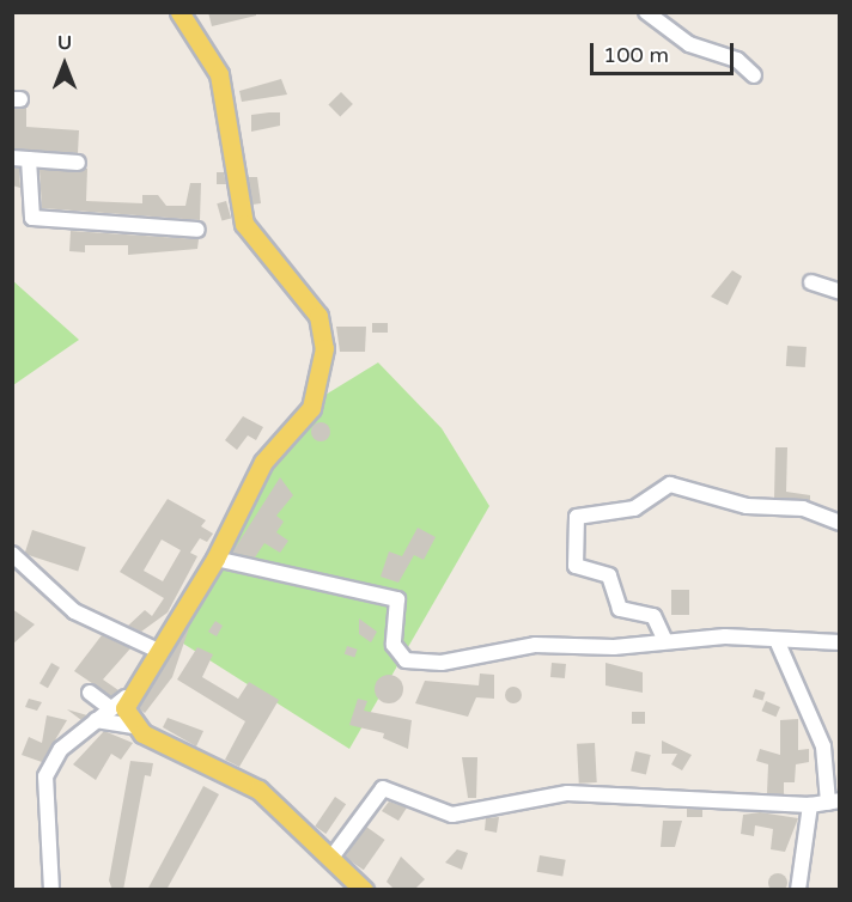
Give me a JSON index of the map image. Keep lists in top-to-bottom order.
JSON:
{
  "scale_bar": "100 m",
  "north": "top"
}
